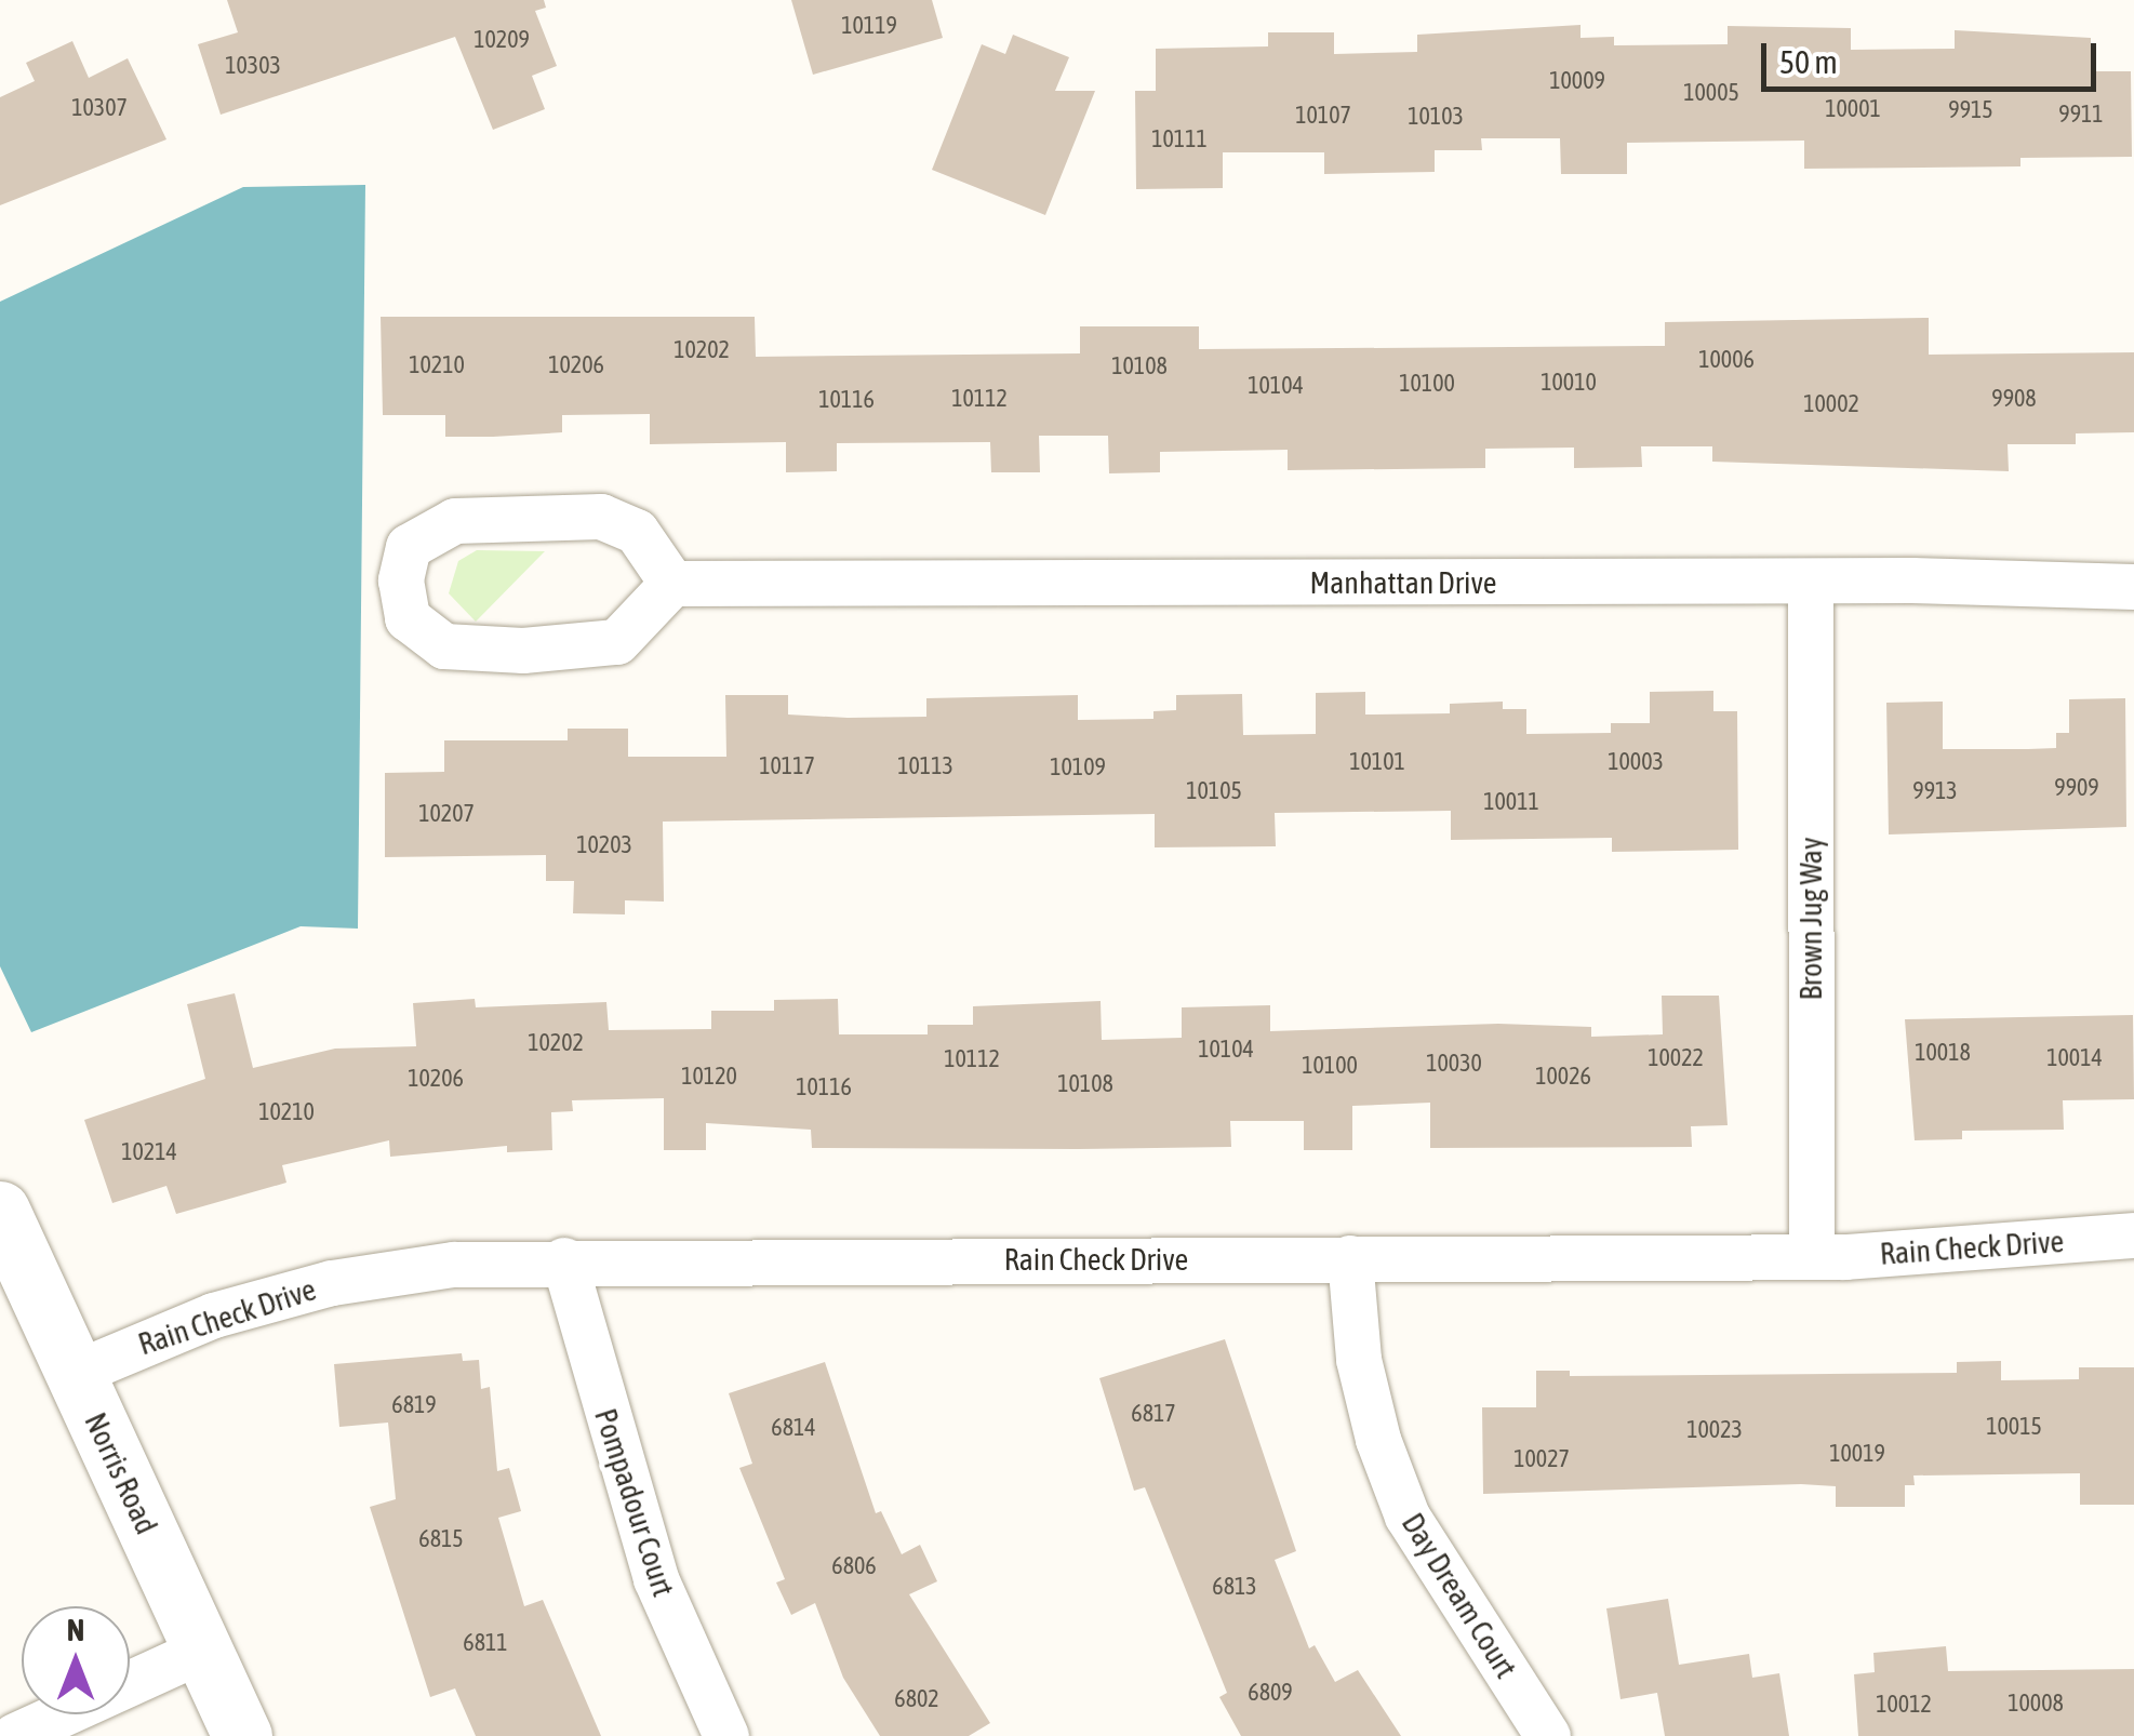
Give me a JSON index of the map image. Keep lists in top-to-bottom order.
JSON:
{
  "streets": {
    "street": [
      "Manhattan Drive",
      "Brown Jug Way",
      "Rain Check Drive",
      "Norris Road",
      "Pompadour Court",
      "Day Dream Court"
    ]
  },
  "crossings": [
    ["Manhattan Drive", "Brown Jug Way"],
    ["Brown Jug Way", "Rain Check Drive"],
    ["Rain Check Drive", "Norris Road"],
    ["Rain Check Drive", "Pompadour Court"],
    ["Rain Check Drive", "Day Dream Court"]
  ],
  "house_numbers": [
    "10119",
    "10209",
    "10303",
    "10009",
    "10005",
    "10307",
    "10001",
    "9915",
    "9911",
    "10107",
    "10103",
    "10111",
    "10202",
    "10006",
    "10210",
    "10206",
    "10108",
    "10010",
    "10100",
    "10104",
    "10112",
    "9908",
    "10116",
    "10002",
    "10101",
    "10003",
    "10117",
    "10113",
    "10109",
    "9909",
    "10105",
    "9913",
    "10011",
    "10207",
    "10203",
    "10202",
    "10104",
    "10018",
    "10022",
    "10014",
    "10112",
    "10030",
    "10100",
    "10120",
    "10026",
    "10206",
    "10108",
    "10116",
    "10210",
    "10214",
    "6819",
    "6817",
    "10015",
    "6814",
    "10023",
    "10019",
    "10027",
    "6815",
    "6806",
    "6813",
    "6811",
    "6809",
    "6802",
    "10008",
    "10012"
  ],
  "scale_bar": "50 m",
  "north": "top"
}
